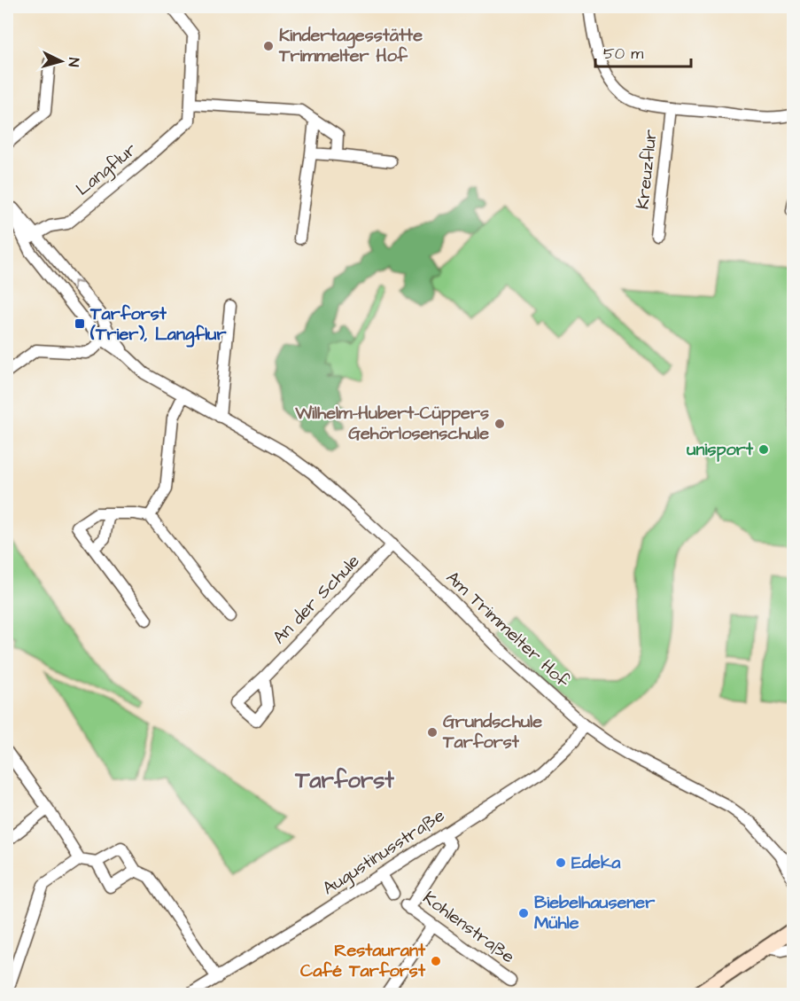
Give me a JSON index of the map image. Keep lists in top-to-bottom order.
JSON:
{
  "streets": {
    "street": [
      "Langflur",
      "Kreuzflur",
      "An der Schule",
      "Am Trimmelter Hof",
      "Augustinusstraße",
      "Kohlenstraße"
    ]
  },
  "crossings": [
    ["Langflur", "Am Trimmelter Hof"],
    ["An der Schule", "Am Trimmelter Hof"],
    ["Am Trimmelter Hof", "Augustinusstraße"],
    ["Augustinusstraße", "Kohlenstraße"]
  ],
  "districts": ["Tarforst"],
  "places": {
    "other": [
      "Kindertagesstätte Trimmelter Hof",
      "Wilhelm-Hubert-Cüppers Gehörlosenschule",
      "unisport",
      "Grundschule Tarforst",
      "Edeka",
      "Biebelhausener Mühle",
      "Restaurant Café Tarforst"
    ],
    "transit": ["Tarforst (Trier), Langflur"]
  },
  "scale_bar": "50 m",
  "north": "right"
}
